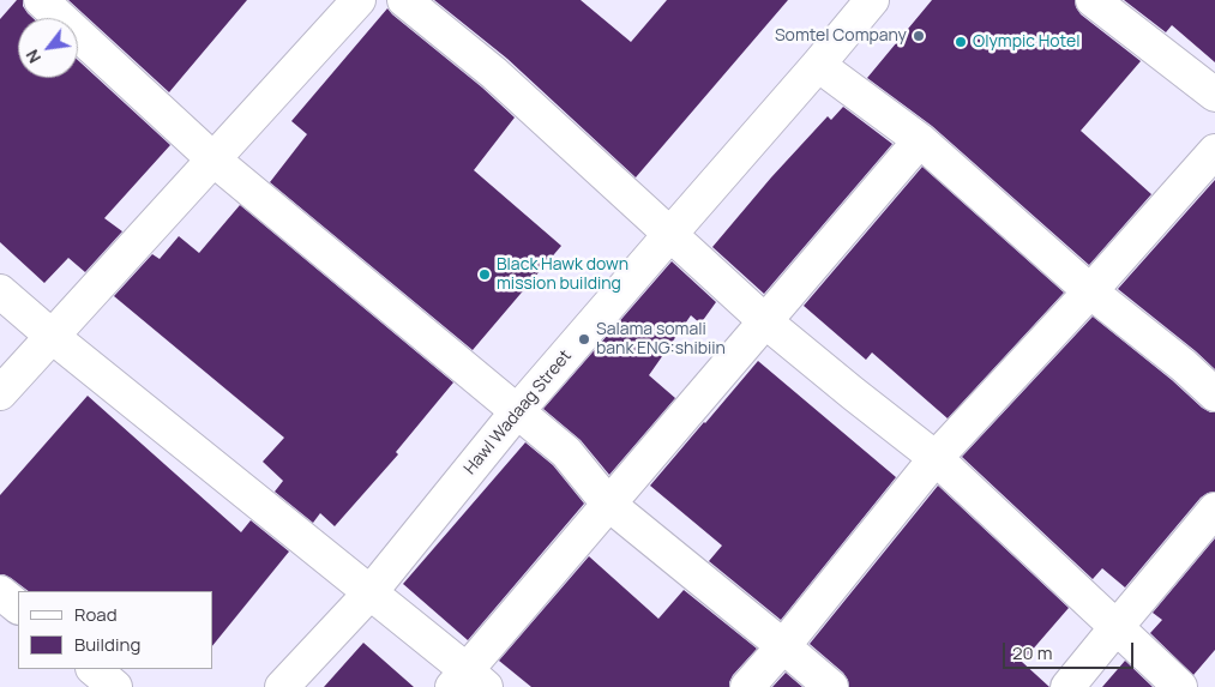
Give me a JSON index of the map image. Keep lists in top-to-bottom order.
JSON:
{
  "streets": {
    "street": ["Hawl Wadaag Street"]
  },
  "places": [
    "Somtel Company",
    "Olympic Hotel",
    "Black Hawk down mission building",
    "Salama somali bank ENG:shibiin"
  ],
  "legend": ["Road", "Building"],
  "scale_bar": "20 m",
  "north": "bottom left"
}
